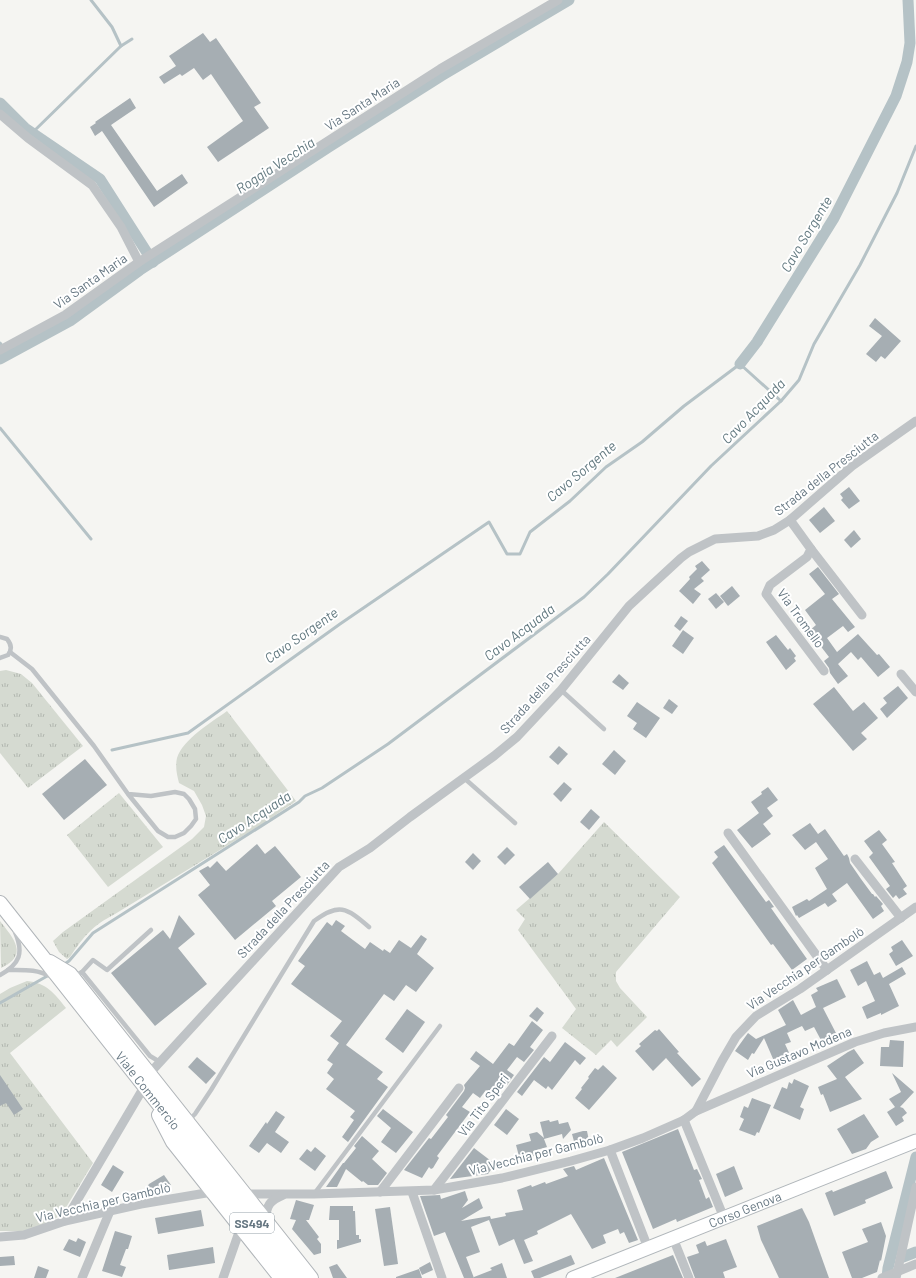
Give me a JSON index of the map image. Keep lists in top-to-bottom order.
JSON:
{
  "streets": {
    "main road": ["Viale Commercio", "Corso Genova", "SS494"],
    "street": [
      "Via Santa Maria",
      "Strada della Presciutta",
      "Via Tromello",
      "Via Vecchia per Gambolò",
      "Via Gustavo Modena",
      "Via Tito Speri"
    ]
  },
  "crossings": [
    ["Strada della Presciutta", "Via Vecchia per Gambolò"],
    ["Strada della Presciutta", "Viale Commercio"],
    ["Via Vecchia per Gambolò", "Via Gustavo Modena"],
    ["Via Vecchia per Gambolò", "Via Tito Speri"]
  ],
  "water": ["Roggia Vecchia", "Cavo Sorgente", "Cavo Acquada"]
}
